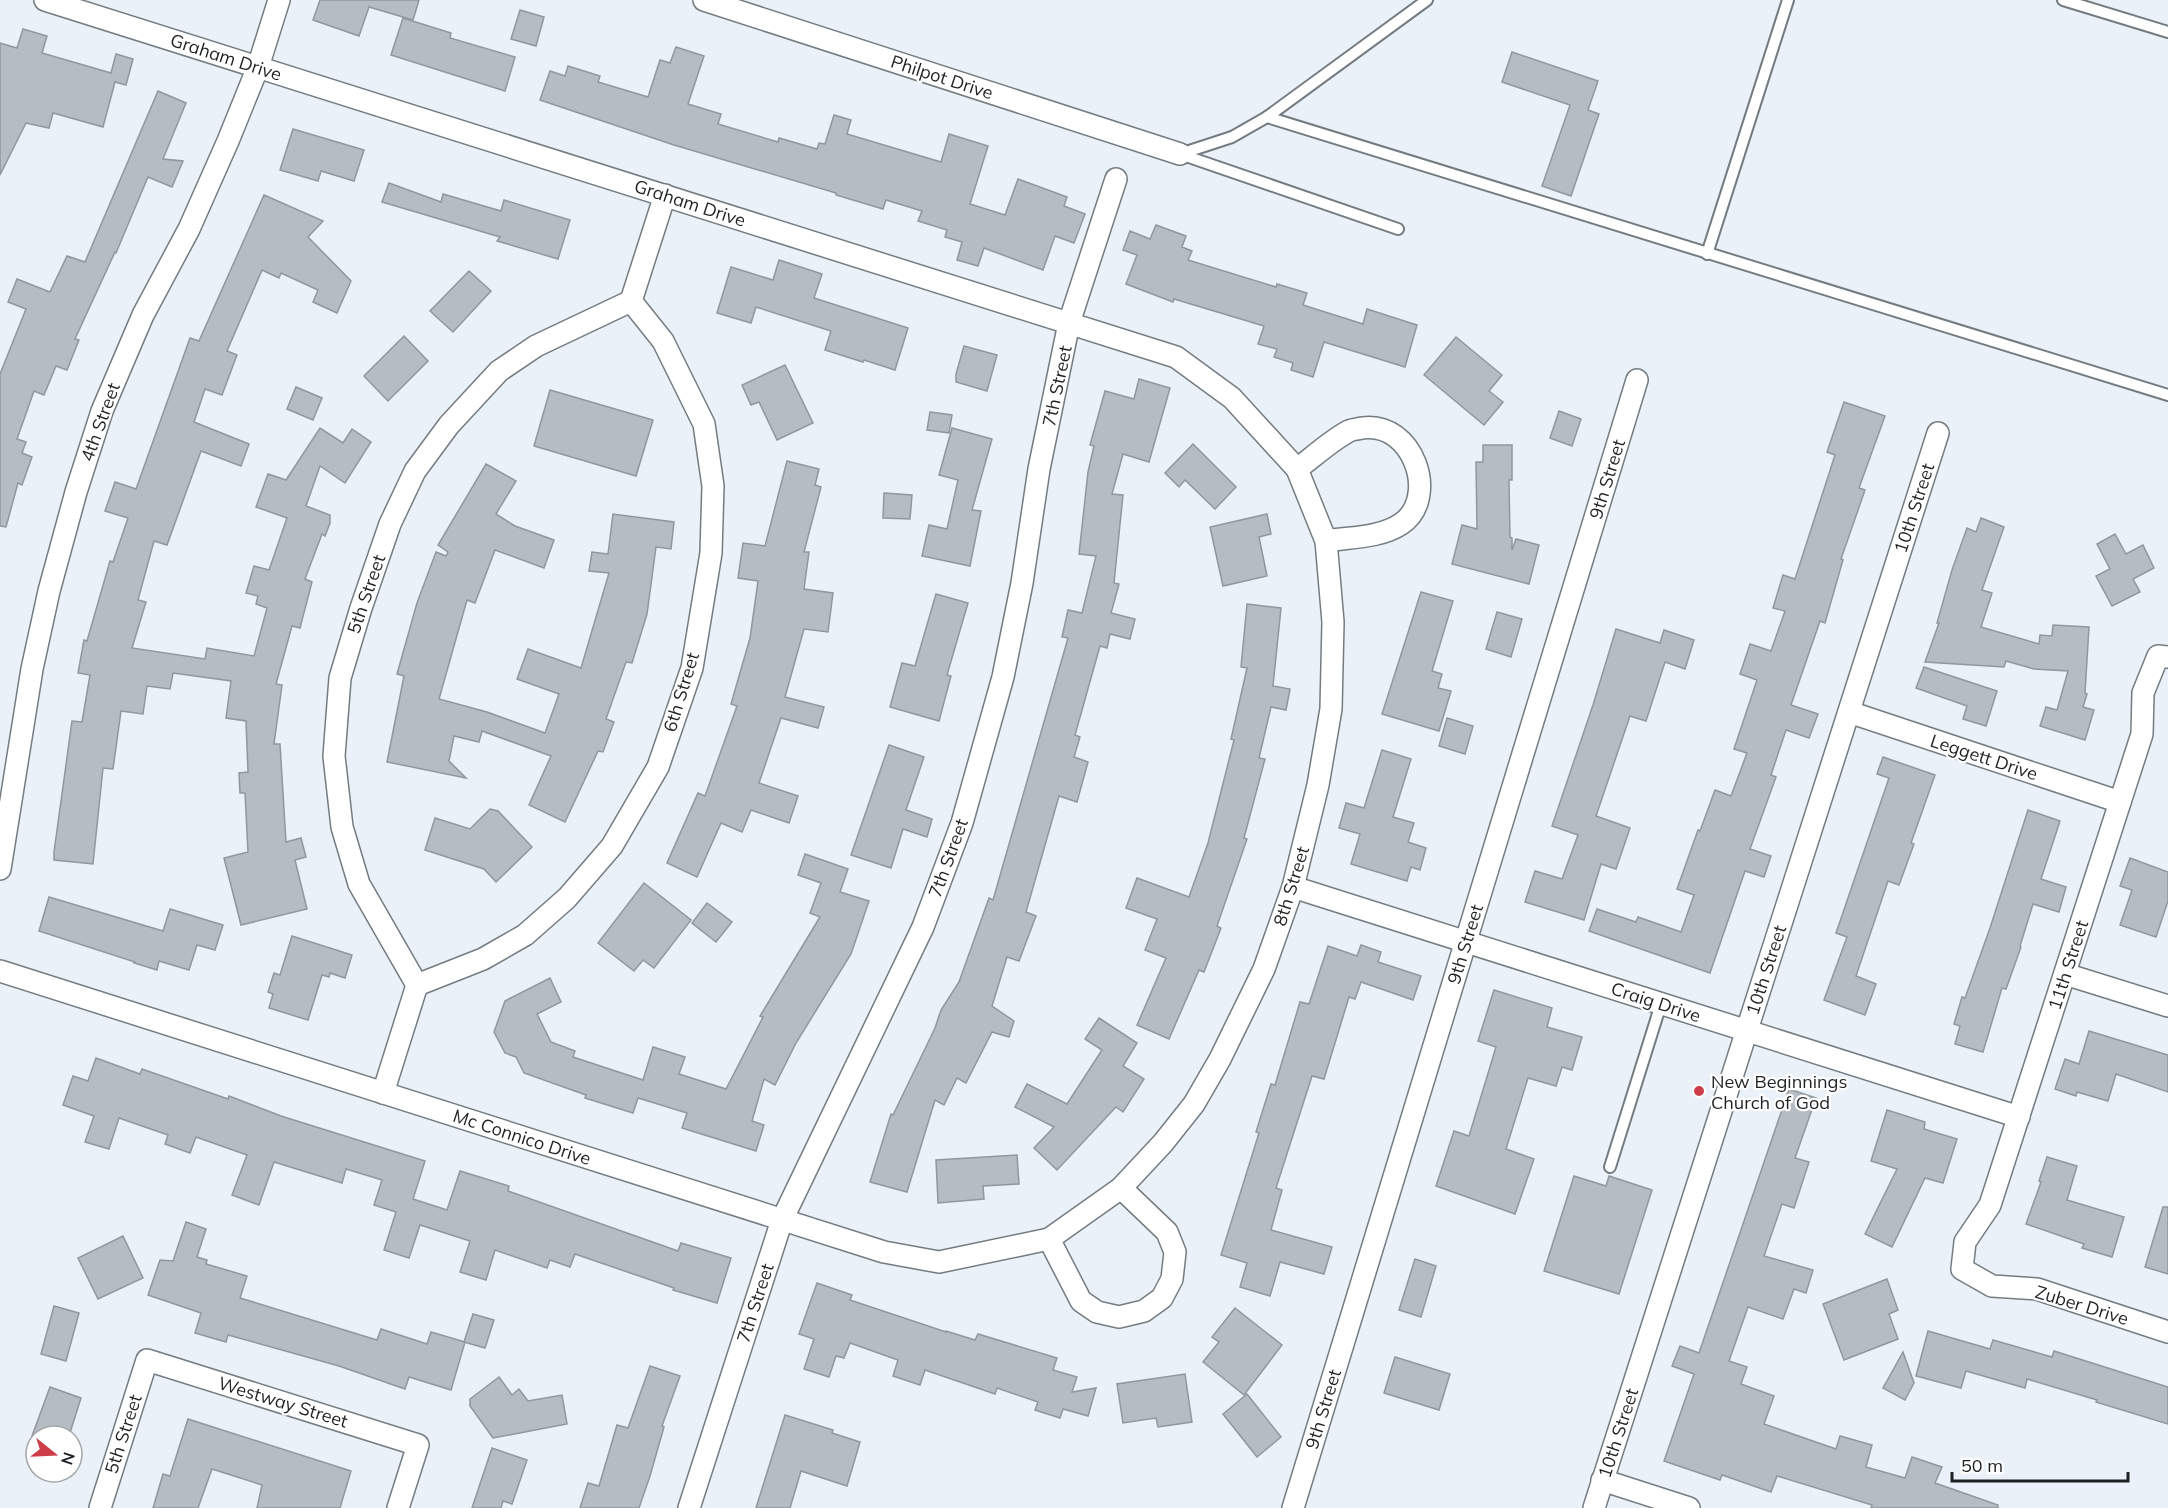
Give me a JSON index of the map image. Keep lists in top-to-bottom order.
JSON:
{
  "streets": {
    "street": [
      "Graham Drive",
      "Philpot Drive",
      "7th Street",
      "4th Street",
      "9th Street",
      "10th Street",
      "5th Street",
      "6th Street",
      "Leggett Drive",
      "8th Street",
      "11th Street",
      "Craig Drive",
      "Mc Connico Drive",
      "Zuber Drive",
      "Westway Street"
    ]
  },
  "crossings": [
    ["Graham Drive", "7th Street"],
    ["Graham Drive", "4th Street"],
    ["Graham Drive", "8th Street"],
    ["7th Street", "Mc Connico Drive"],
    ["9th Street", "Craig Drive"],
    ["10th Street", "Leggett Drive"],
    ["10th Street", "Craig Drive"],
    ["5th Street", "6th Street"],
    ["5th Street", "Westway Street"],
    ["Leggett Drive", "11th Street"],
    ["8th Street", "Craig Drive"],
    ["8th Street", "Mc Connico Drive"],
    ["11th Street", "Craig Drive"],
    ["11th Street", "Zuber Drive"]
  ],
  "places": ["New Beginnings Church of God"],
  "scale_bar": "50 m",
  "north": "right"
}
